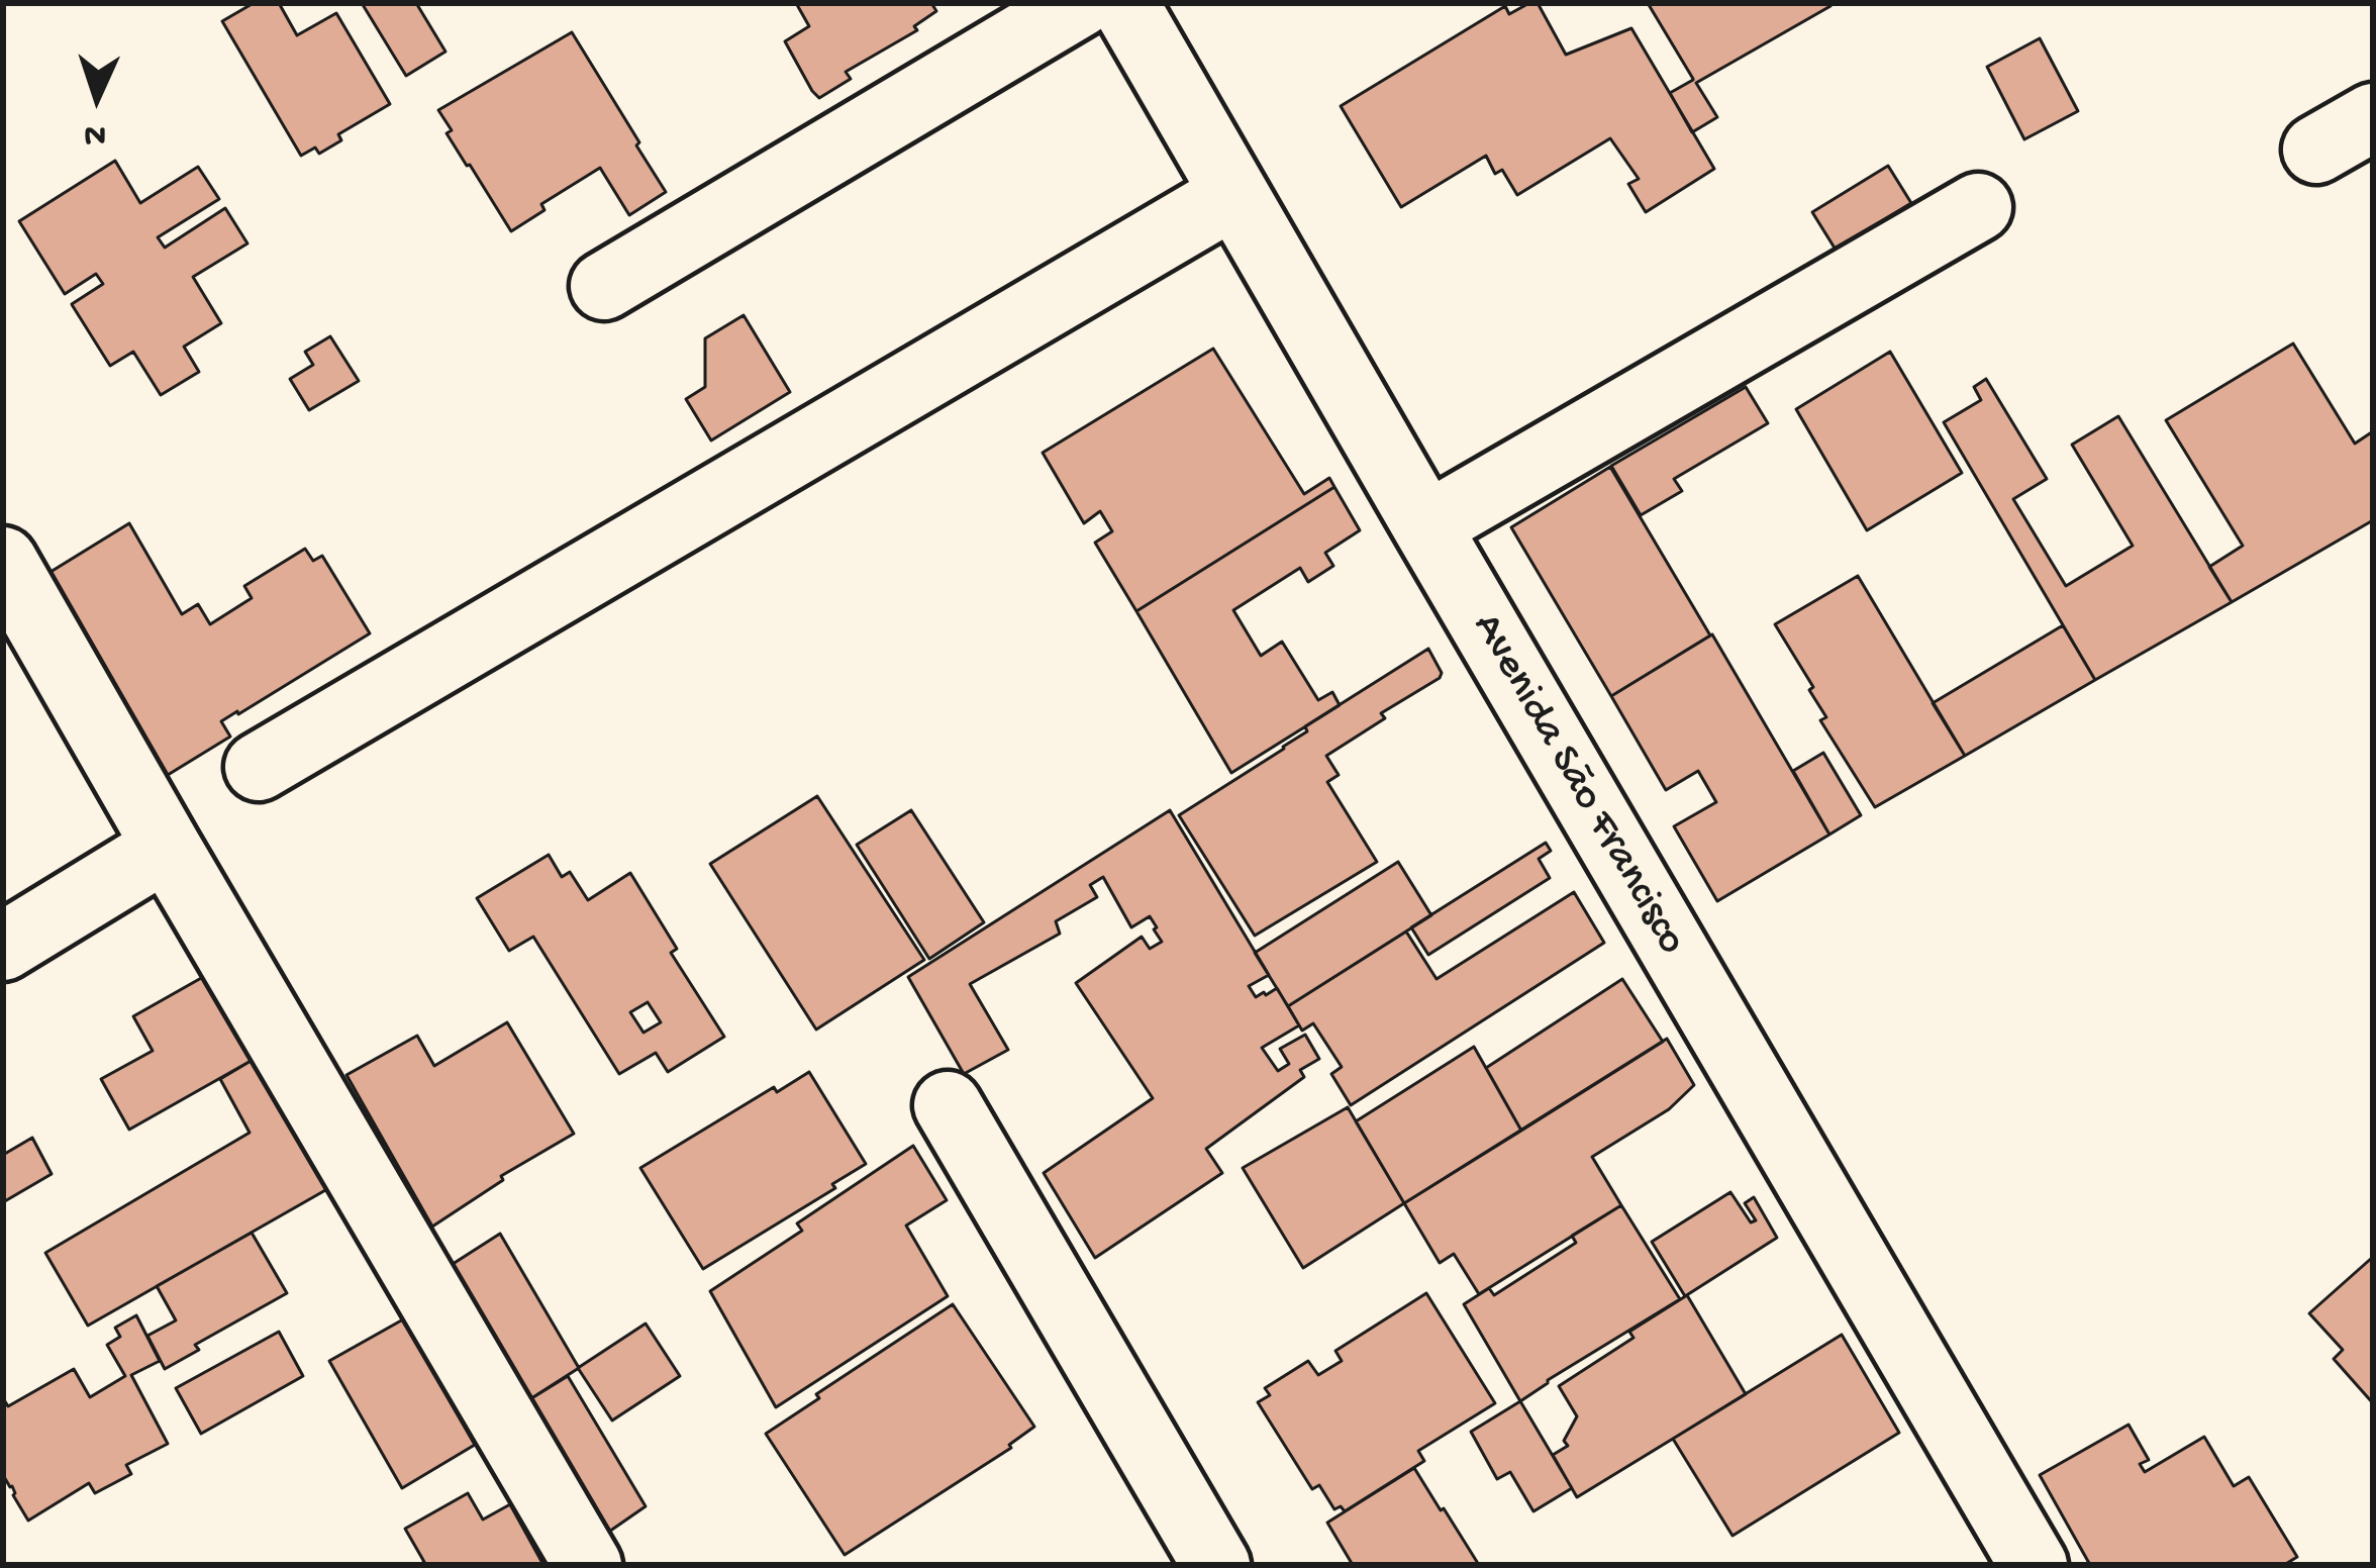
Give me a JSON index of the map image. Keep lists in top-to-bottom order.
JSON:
{
  "streets": {
    "street": ["Avenida São Francisco"]
  },
  "north": "bottom"
}
